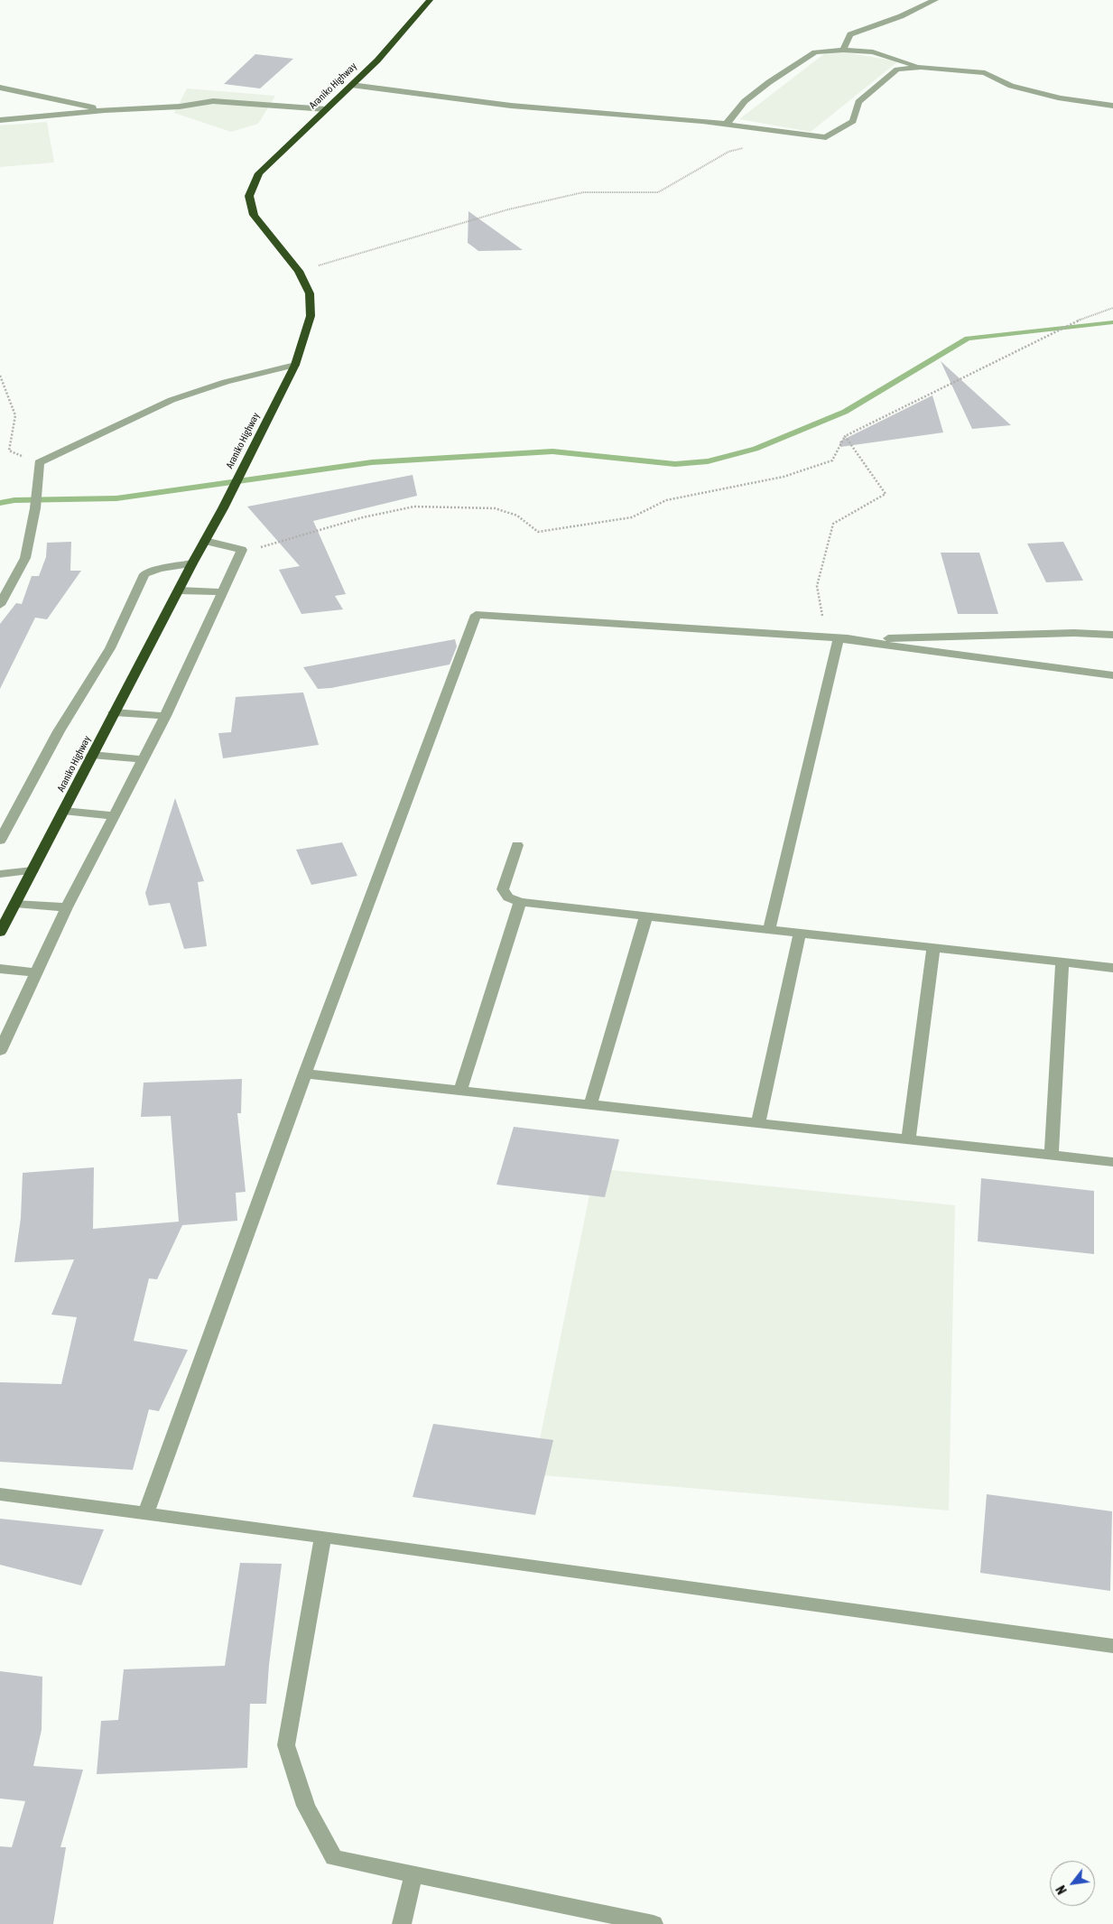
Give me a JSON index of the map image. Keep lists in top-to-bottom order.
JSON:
{
  "streets": {
    "highway": ["Araniko Highway"]
  },
  "north": "bottom left"
}
